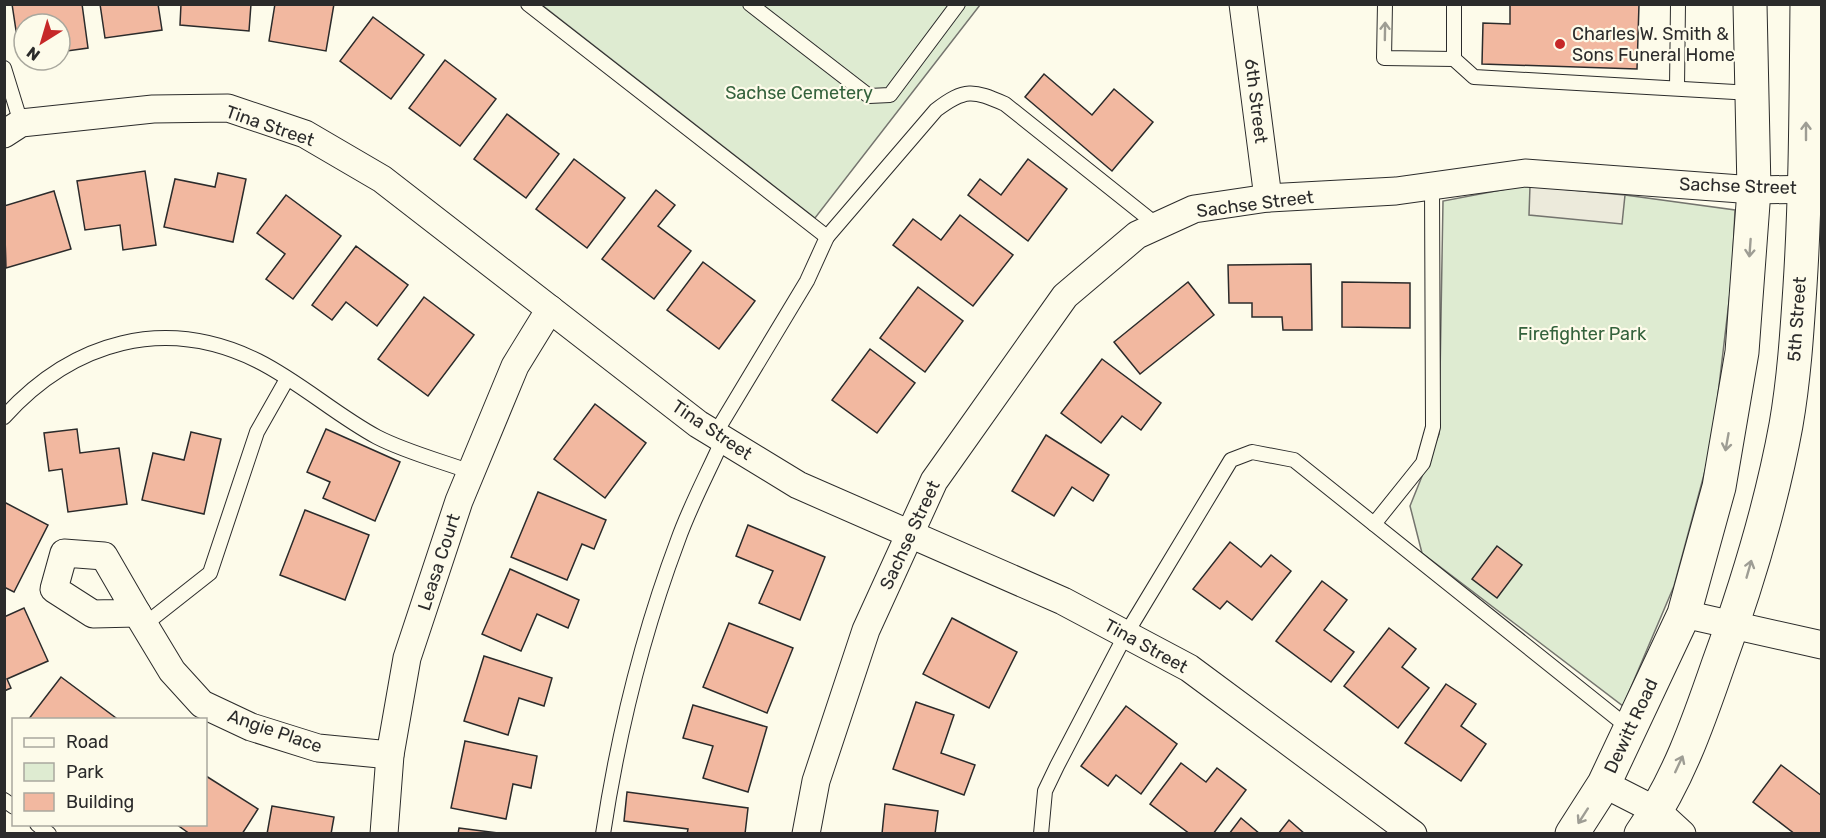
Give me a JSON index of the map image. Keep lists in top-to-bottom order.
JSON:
{
  "streets": {
    "main road": ["5th Street", "Dewitt Road"],
    "street": [
      "6th Street",
      "Tina Street",
      "Sachse Street",
      "Leasa Court",
      "Angie Place"
    ]
  },
  "crossings": [
    ["6th Street", "Sachse Street"],
    ["Tina Street", "Sachse Street"],
    ["Tina Street", "Leasa Court"],
    ["Sachse Street", "5th Street"],
    ["Leasa Court", "Angie Place"]
  ],
  "parks": ["Sachse Cemetery", "Firefighter Park"],
  "places": ["Charles W. Smith & Sons Funeral Home"],
  "legend": ["Road", "Park", "Building"],
  "north": "bottom left"
}
